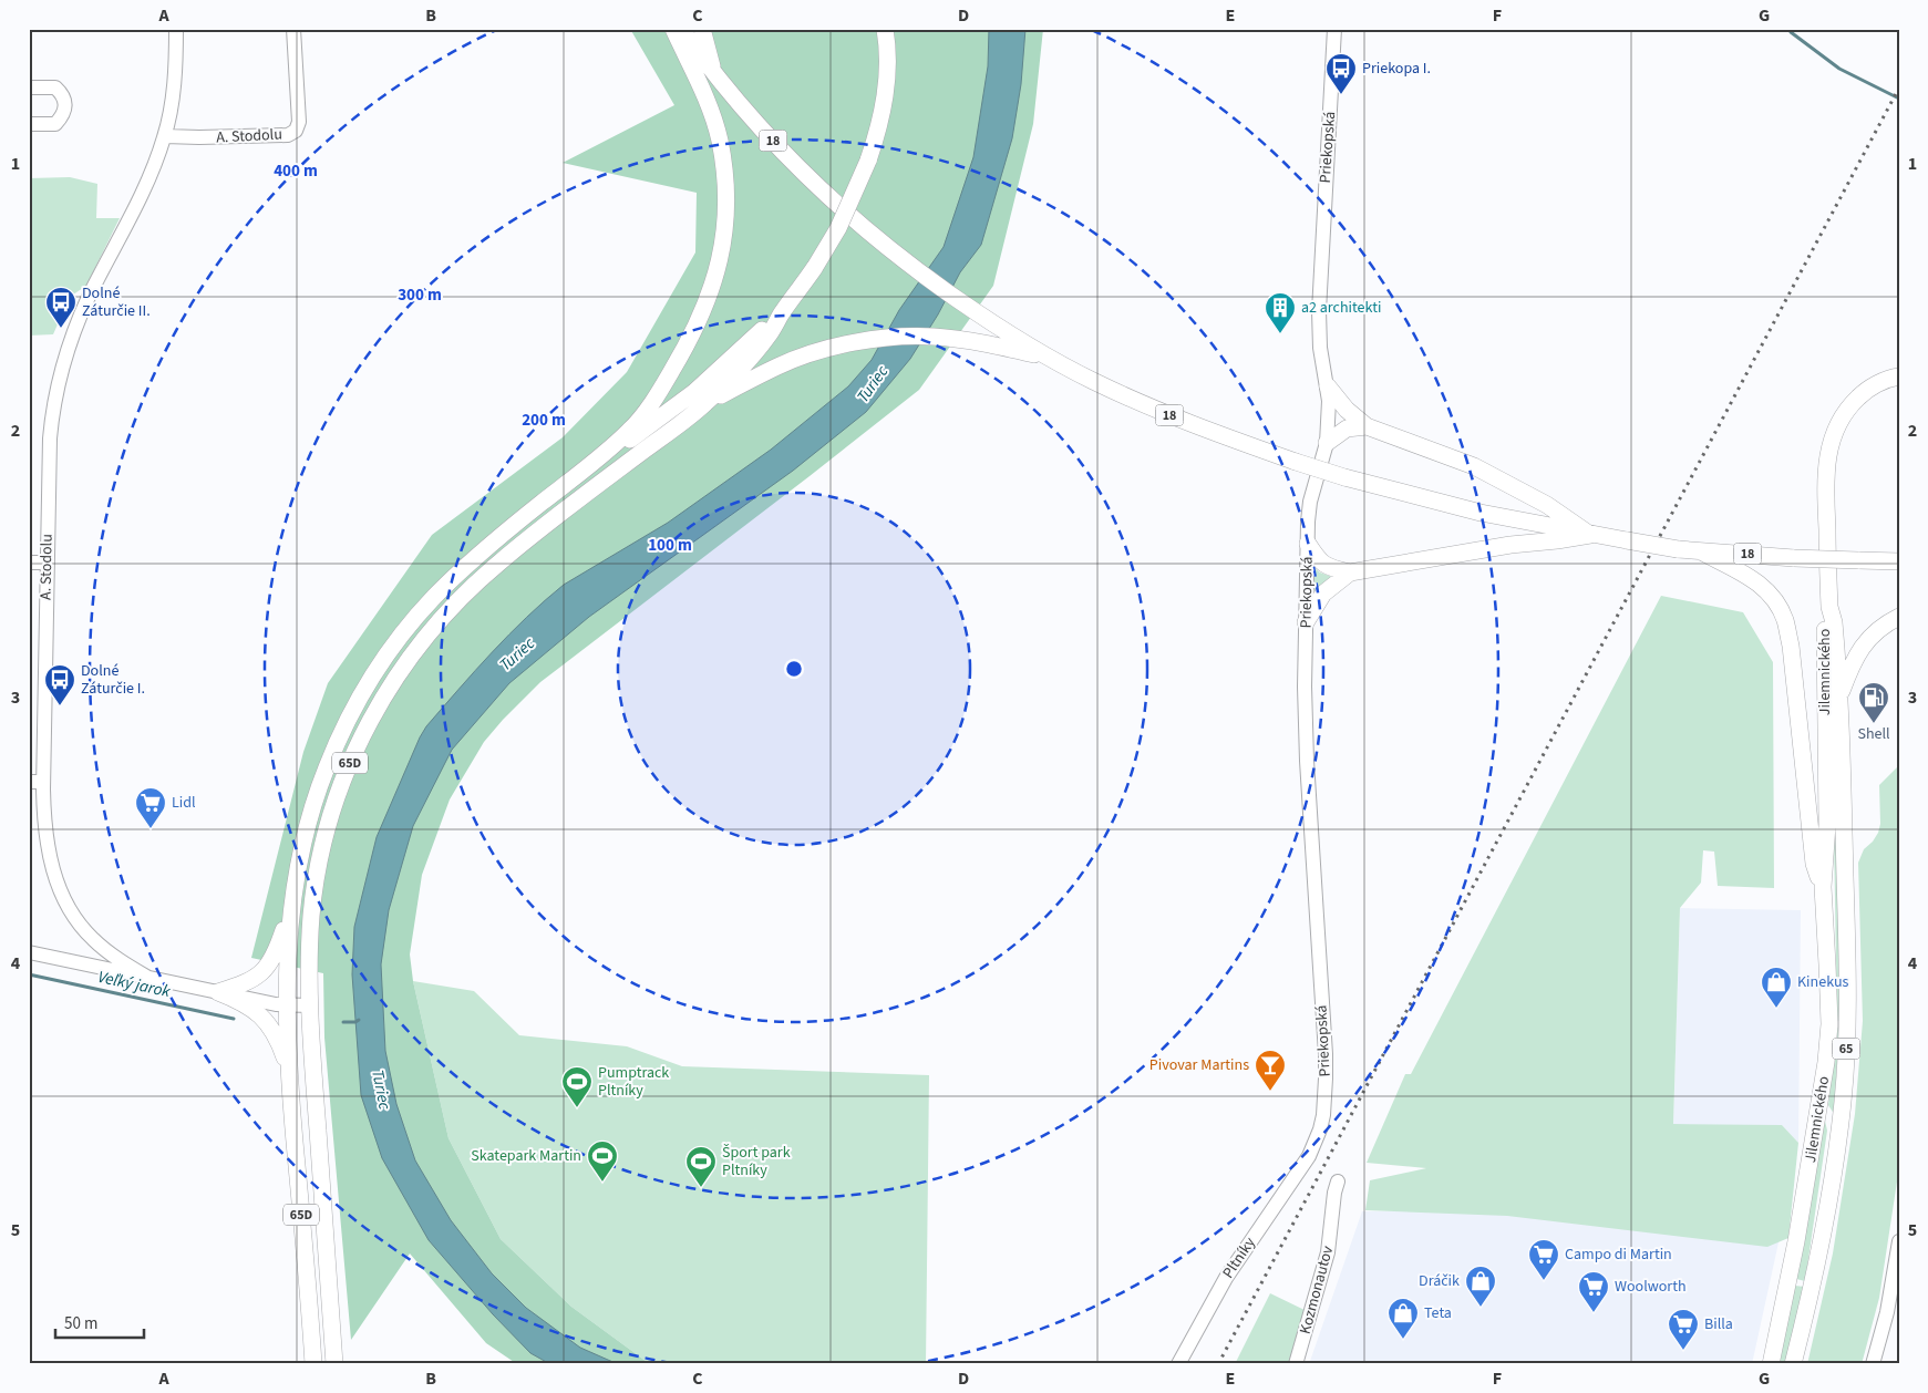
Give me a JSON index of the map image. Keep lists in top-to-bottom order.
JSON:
{
  "streets": {
    "main road": [
      "18",
      "Jilemnického",
      "65D",
      "65"
    ],
    "street": [
      "A. Stodolu",
      "Priekopská",
      "Pltníky",
      "Kozmonautov"
    ]
  },
  "crossings": [
    ["Priekopská", "Pltníky"]
  ],
  "water": ["Turiec", "Veľký jarok"],
  "places": {
    "bus stop": ["Priekopa I.", "Dolné Záturčie II.", "Dolné Záturčie I."],
    "building": ["a2 architekti"],
    "fuel station": ["Shell"],
    "supermarket": [
      "Lidl",
      "Campo di Martin",
      "Woolworth",
      "Billa"
    ],
    "shop": ["Kinekus", "Dráčik", "Teta"],
    "bar": ["Pivovar Martins"],
    "sports": ["Pumptrack Pltníky", "Skatepark Martin", "Šport park Pltníky"]
  },
  "scale_bar": "50 m",
  "grid": {
    "columns": [
      "A",
      "B",
      "C",
      "D",
      "E",
      "F",
      "G"
    ],
    "rows": [
      "1",
      "2",
      "3",
      "4",
      "5"
    ]
  },
  "rings": [
    "400 m",
    "300 m",
    "200 m",
    "100 m"
  ]
}
